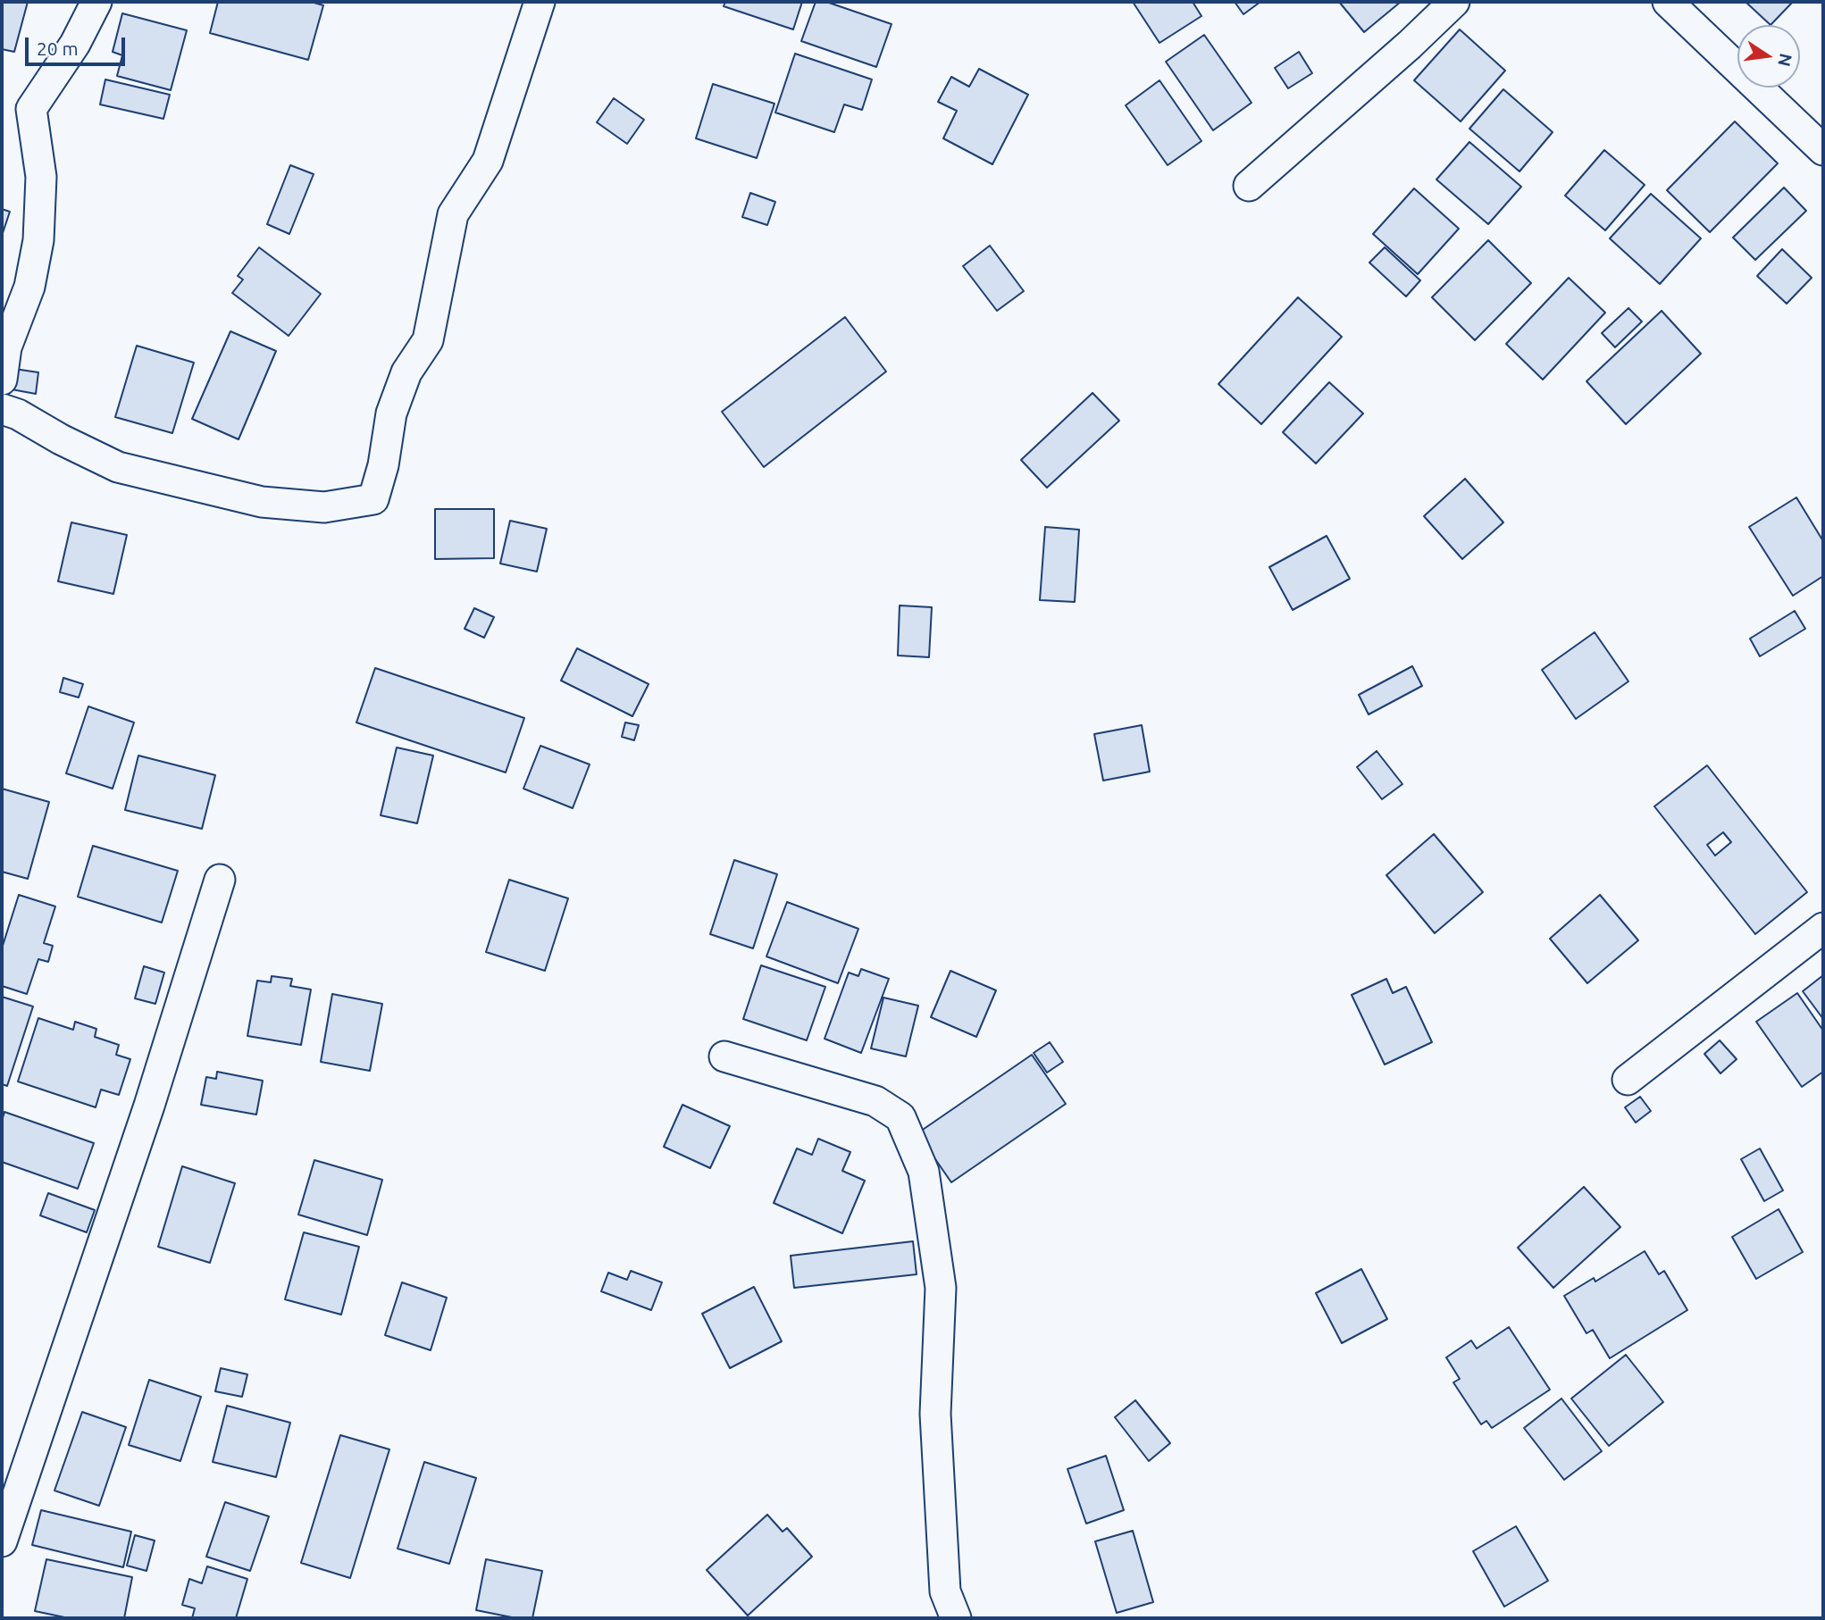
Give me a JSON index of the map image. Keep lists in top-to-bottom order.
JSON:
{
  "scale_bar": "20 m",
  "north": "right"
}
